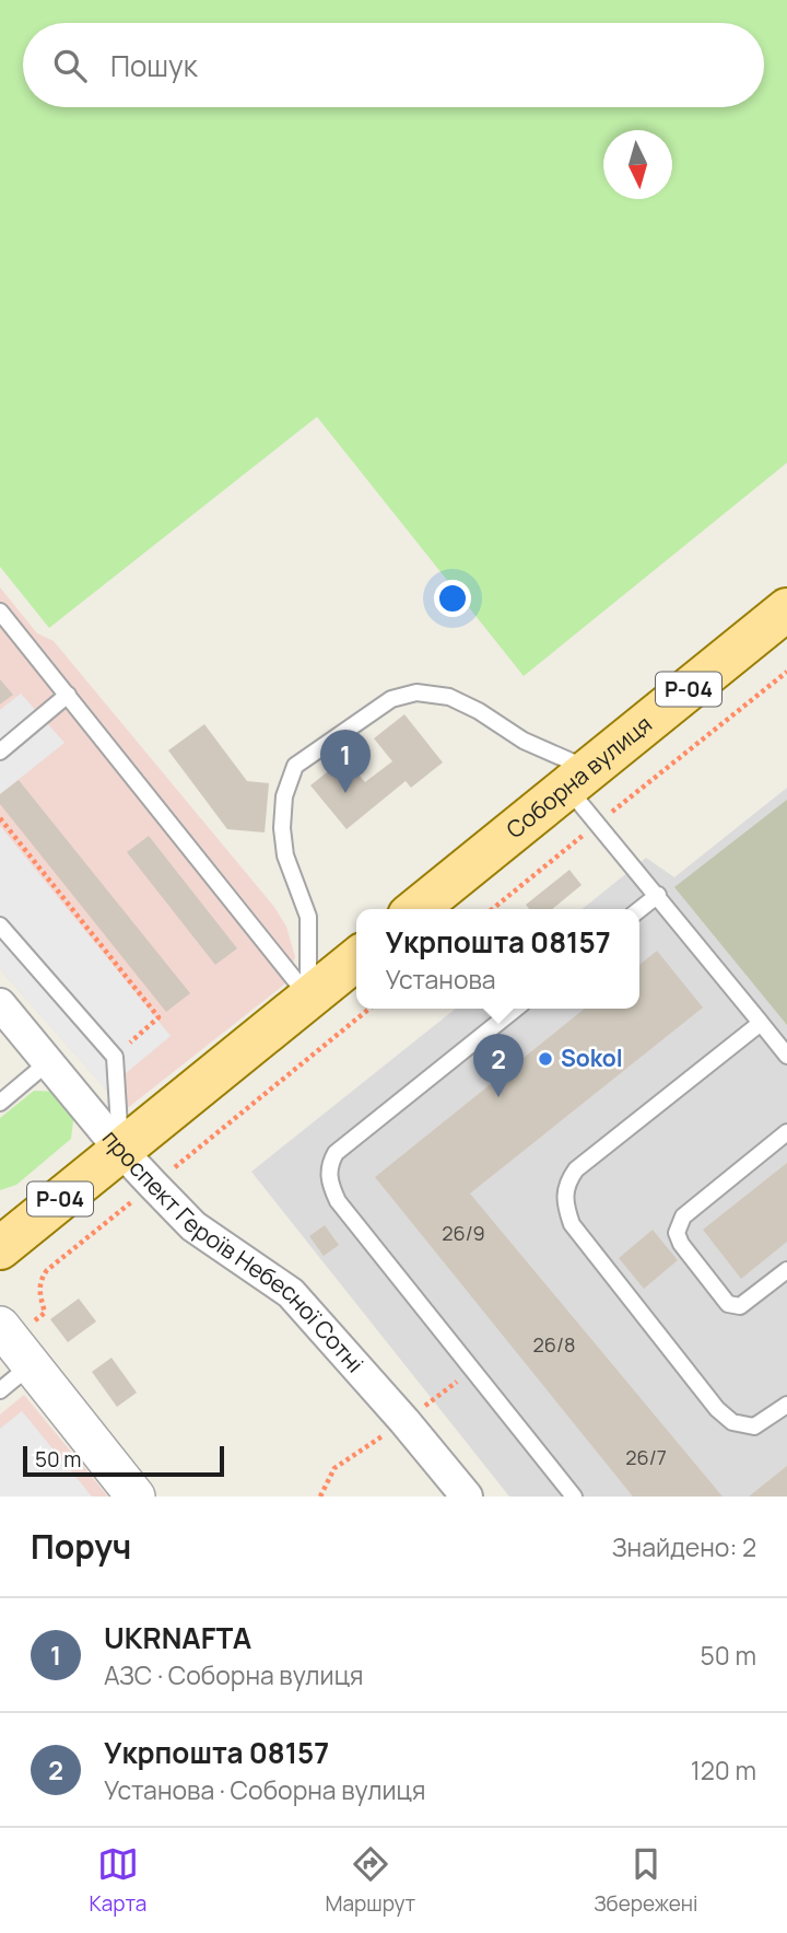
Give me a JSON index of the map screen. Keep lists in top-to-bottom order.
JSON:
{
  "streets": {
    "main road": ["Р-04", "Соборна вулиця"],
    "street": ["проспект Героїв Небесної Сотні"]
  },
  "crossings": [
    ["Р-04", "проспект Героїв Небесної Сотні"]
  ],
  "places": ["Sokol"],
  "house_numbers": ["26/9", "26/8", "26/7"],
  "scale_bar": "50 m",
  "north": "bottom",
  "page": {
    "search": "Пошук",
    "pins": ["1", "2"],
    "popup": ["Укрпошта 08157", "Установа"],
    "scale": "50 m",
    "heading": ["Поруч", "Знайдено: 2"],
    "list": [
      {
        "mark": "1",
        "name": "UKRNAFTA",
        "note": "АЗС · Соборна вулиця",
        "value": "50 m"
      },
      {
        "mark": "2",
        "name": "Укрпошта 08157",
        "note": "Установа · Соборна вулиця",
        "value": "120 m"
      }
    ],
    "nav": ["Карта", "Маршрут", "Збережені"]
  }
}
